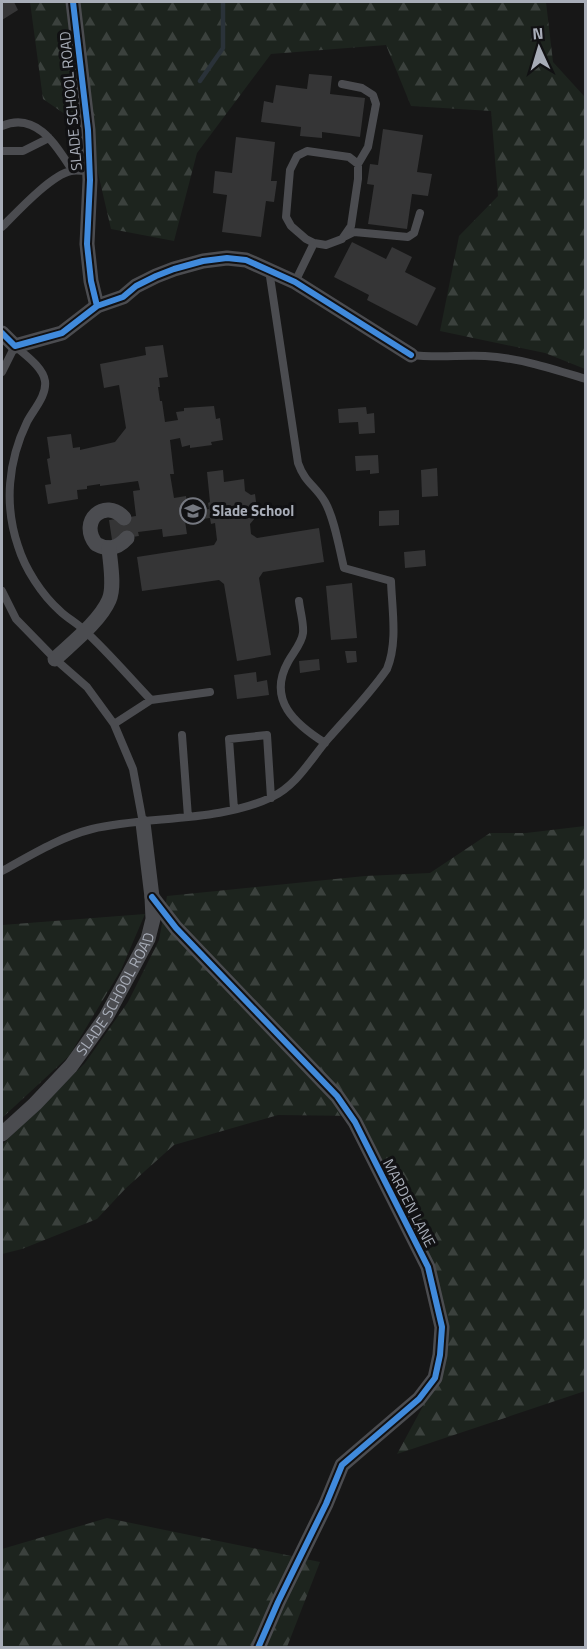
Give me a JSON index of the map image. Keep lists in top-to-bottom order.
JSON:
{
  "streets": {
    "street": ["SLADE SCHOOL ROAD", "MARDEN LANE"]
  },
  "crossings": [
    ["SLADE SCHOOL ROAD", "MARDEN LANE"]
  ],
  "places": {
    "school or university": ["Slade School"]
  },
  "north": "top"
}
